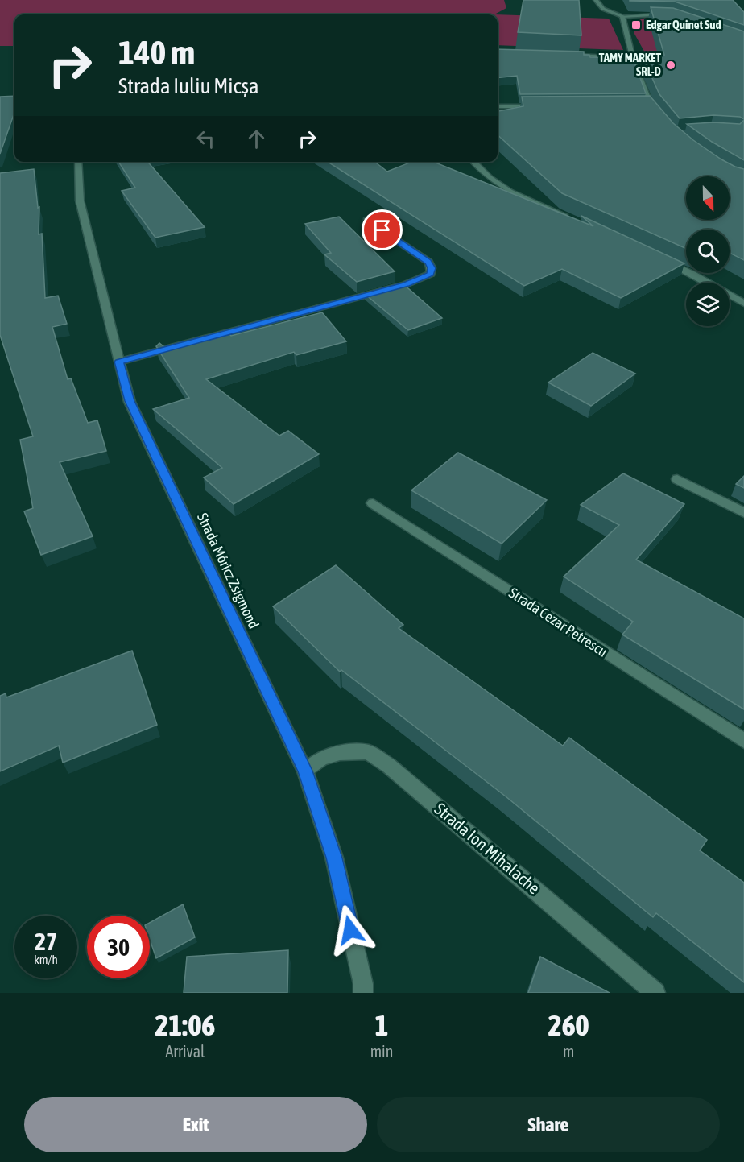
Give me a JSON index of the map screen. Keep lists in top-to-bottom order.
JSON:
{
  "streets": {
    "street": ["Strada Móricz Zsigmond", "Strada Cezar Petrescu", "Strada Ion Mihalache"]
  },
  "crossings": [
    ["Strada Móricz Zsigmond", "Strada Ion Mihalache"]
  ],
  "places": {
    "transit": ["Edgar Quinet Sud"],
    "other": ["TAMY MARKET SRL-D"]
  },
  "north": "bottom",
  "page": {
    "turn": ["140 m", "Strada Iuliu Micșa"],
    "speed": "27 km/h",
    "limit": "30",
    "eta": [
      "21:06",
      "Arrival",
      "1",
      "min",
      "260",
      "m"
    ],
    "buttons": ["Exit", "Share"]
  }
}
